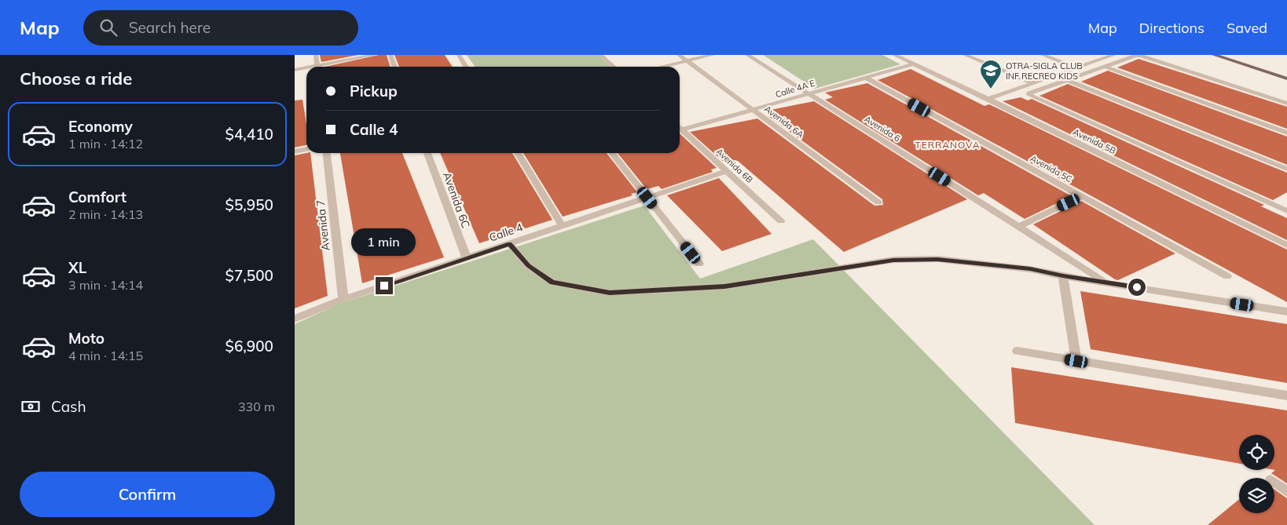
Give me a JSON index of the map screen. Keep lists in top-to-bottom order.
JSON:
{
  "streets": {
    "street": [
      "Calle 4A E",
      "Avenida 6A",
      "Avenida 6",
      "Avenida 5B",
      "Avenida 6B",
      "Avenida 5C",
      "Avenida 6C",
      "Avenida 7",
      "Calle 4"
    ]
  },
  "crossings": [
    ["Calle 4A E", "Avenida 6A"],
    ["Calle 4A E", "Avenida 6"],
    ["Calle 4A E", "Avenida 5B"],
    ["Calle 4A E", "Avenida 6B"],
    ["Calle 4A E", "Avenida 5C"],
    ["Avenida 6B", "Calle 4"],
    ["Avenida 6C", "Calle 4"],
    ["Avenida 7", "Calle 4"]
  ],
  "districts": ["TERRANOVA"],
  "places": {
    "school or university": ["OTRA-SIGLA CLUB INF RECREO KIDS"]
  },
  "page": {
    "header": "Map",
    "search": "Search here",
    "nav": ["Map", "Directions", "Saved"],
    "heading": "Choose a ride",
    "banner": ["Pickup", "Calle 4"],
    "list": [
      {
        "name": "Economy",
        "note": "1 min · 14:12",
        "value": "$4,410"
      },
      {
        "name": "Comfort",
        "note": "2 min · 14:13",
        "value": "$5,950"
      },
      {
        "name": "XL",
        "note": "3 min · 14:14",
        "value": "$7,500"
      },
      {
        "name": "Moto",
        "note": "4 min · 14:15",
        "value": "$6,900"
      }
    ],
    "bubble": "1 min",
    "pay": ["Cash", "330 m"],
    "buttons": "Confirm"
  }
}
